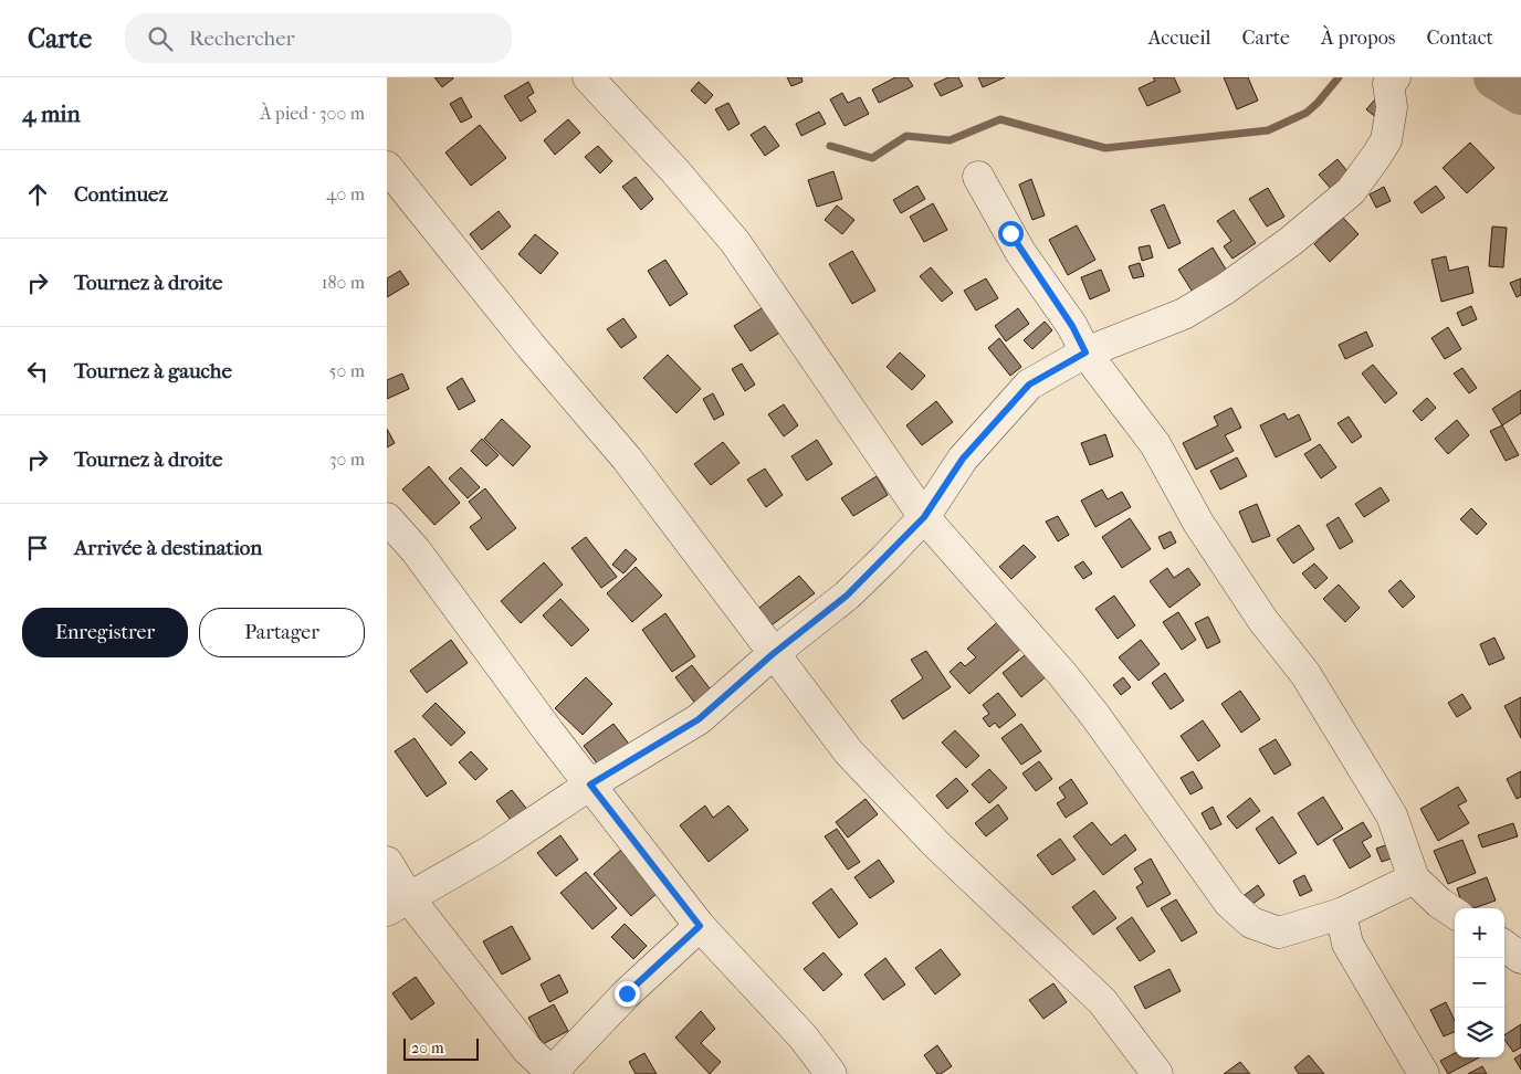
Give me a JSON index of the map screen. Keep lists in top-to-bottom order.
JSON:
{
  "scale_bar": "20 m",
  "page": {
    "header": "Carte",
    "search": "Rechercher",
    "nav": [
      "Accueil",
      "Carte",
      "À propos",
      "Contact"
    ],
    "heading": ["4 min", "À pied · 300 m"],
    "list": [
      ["Continuez", "40 m"],
      ["Tournez à droite", "180 m"],
      ["Tournez à gauche", "50 m"],
      ["Tournez à droite", "30 m"],
      "Arrivée à destination"
    ],
    "buttons": ["Enregistrer", "Partager"],
    "map_buttons": ["+", "−"],
    "scale": "20 m"
  }
}
